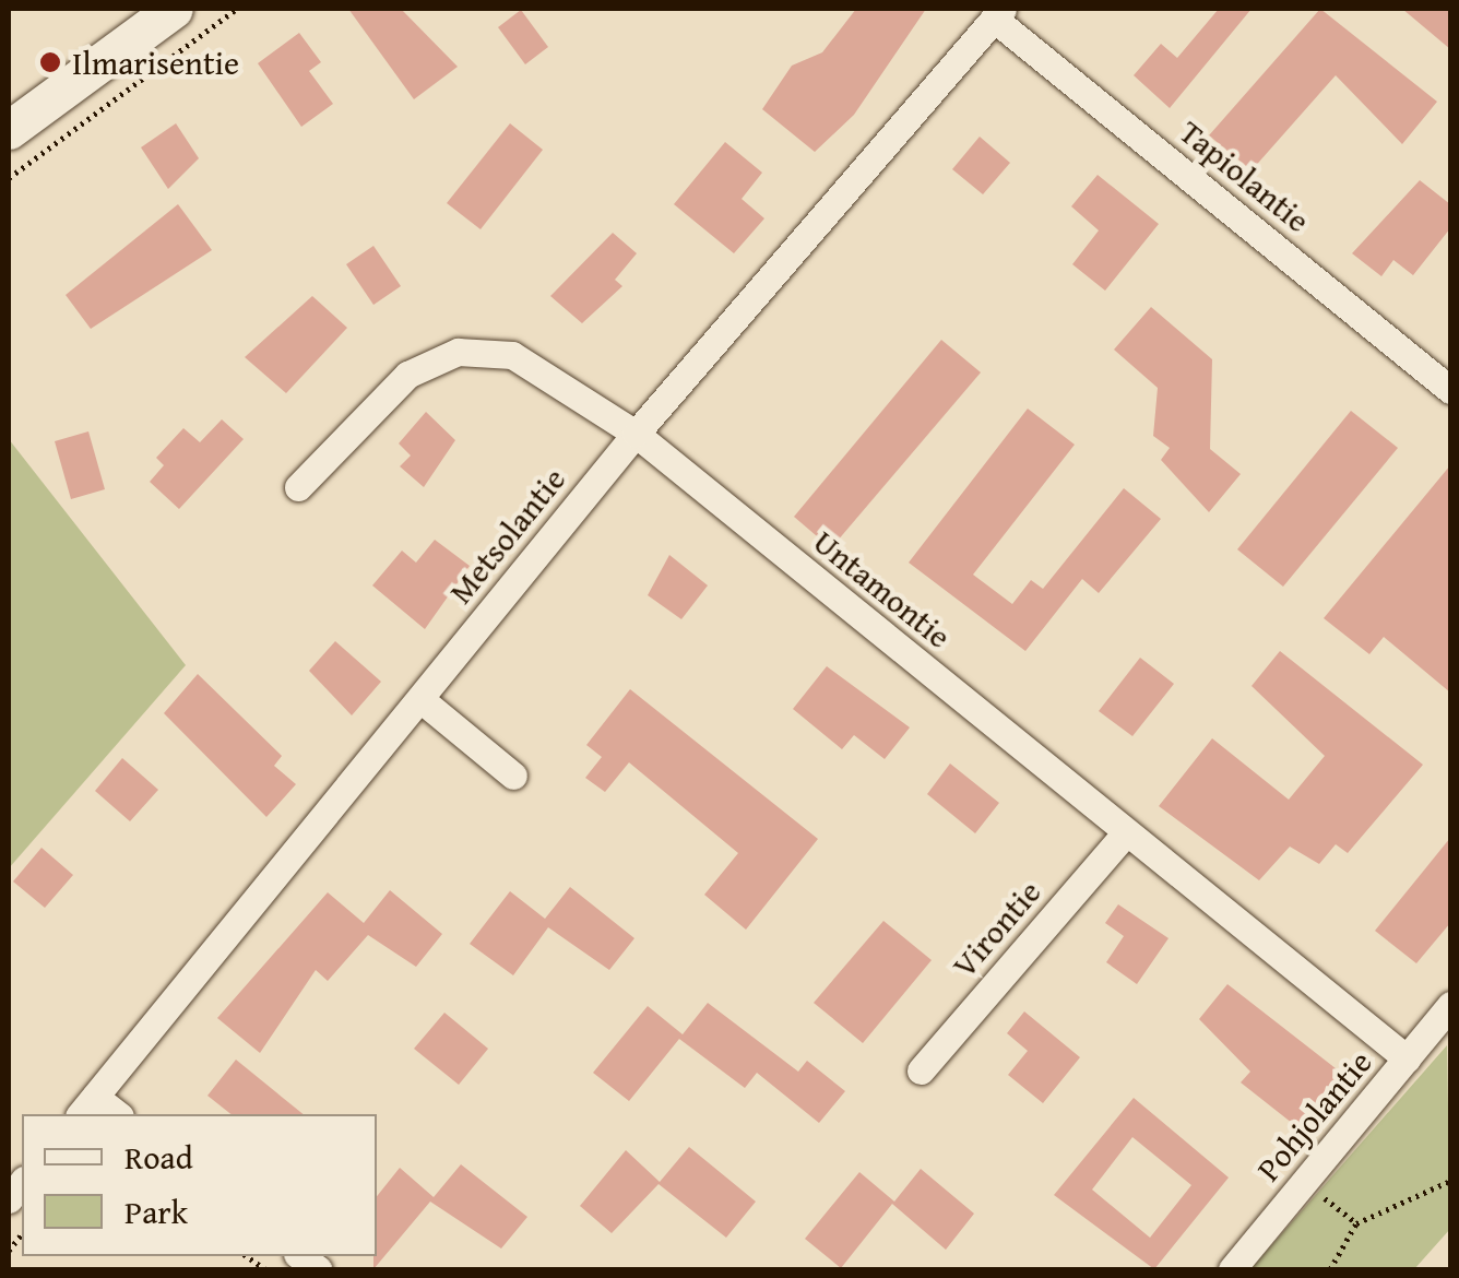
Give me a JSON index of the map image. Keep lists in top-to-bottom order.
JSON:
{
  "streets": {
    "street": [
      "Tapiolantie",
      "Metsolantie",
      "Untamontie",
      "Virontie",
      "Pohjolantie"
    ]
  },
  "crossings": [
    ["Tapiolantie", "Metsolantie"],
    ["Metsolantie", "Untamontie"],
    ["Untamontie", "Virontie"],
    ["Untamontie", "Pohjolantie"]
  ],
  "places": ["Ilmarisentie"],
  "legend": ["Road", "Park"]
}
